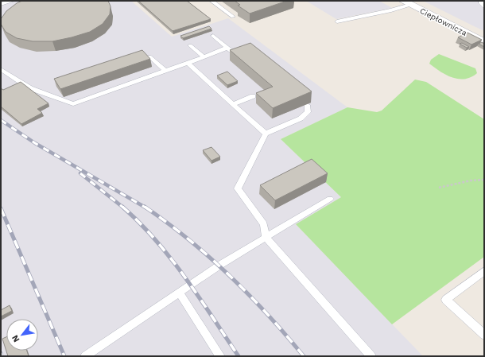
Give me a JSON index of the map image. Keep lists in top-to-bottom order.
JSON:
{
  "streets": {
    "street": ["Ciepłownicza"]
  },
  "north": "bottom left"
}
